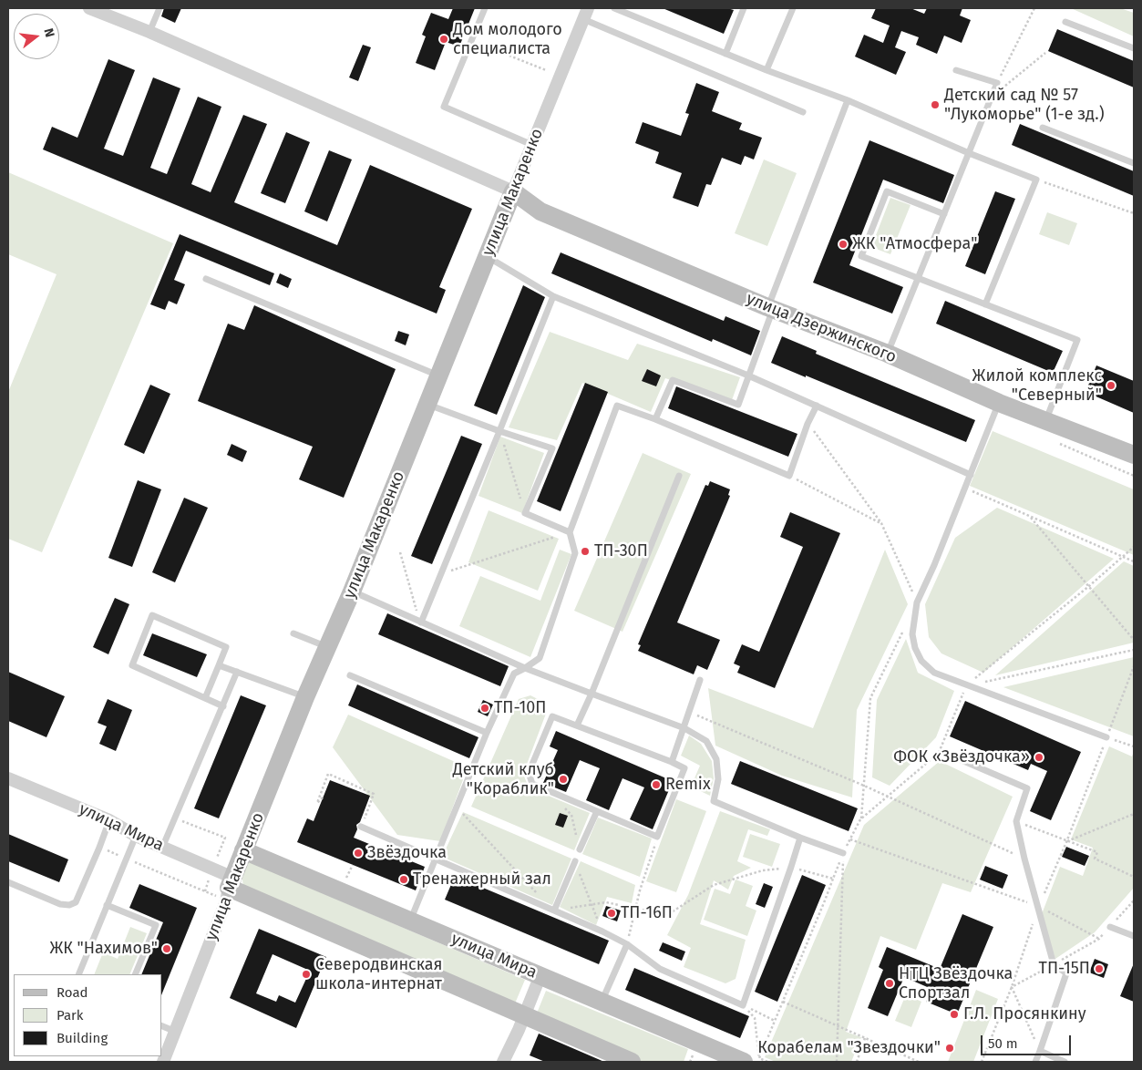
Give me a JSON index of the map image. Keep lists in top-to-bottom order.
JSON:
{
  "streets": {
    "street": ["улица Макаренко", "улица Дзержинского", "улица Мира"]
  },
  "crossings": [
    ["улица Макаренко", "улица Дзержинского"],
    ["улица Макаренко", "улица Мира"]
  ],
  "places": [
    "Дом молодого специалиста",
    "Детский сад № 57 \"Лукоморье\" (1-е зд.)",
    "ЖК \"Атмосфера\"",
    "Жилой комплекс \"Северный\"",
    "ТП-30П",
    "ТП-10П",
    "ФОК «Звёздочка»",
    "Детский клуб \"Кораблик\"",
    "Remix",
    "Звёздочка",
    "Тренажерный зал",
    "ТП-16П",
    "ЖК \"Нахимов\"",
    "ТП-15П",
    "Северодвинская школа-интернат",
    "НТЦ Звёздочка Спортзал",
    "Г.Л. Просянкину",
    "Корабелам \"Звездочки\""
  ],
  "legend": ["Road", "Park", "Building"],
  "scale_bar": "50 m",
  "north": "right"
}
